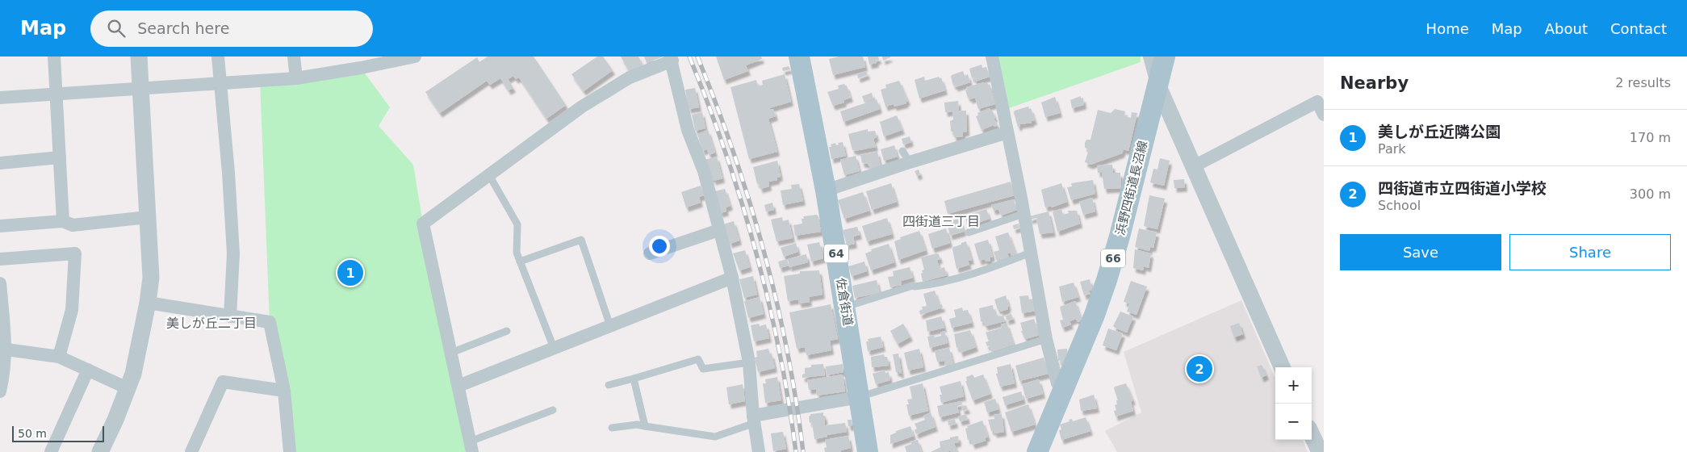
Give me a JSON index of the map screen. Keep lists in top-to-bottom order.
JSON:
{
  "streets": {
    "main road": [
      "浜野四街道長沼線",
      "64",
      "66",
      "佐倉街道"
    ]
  },
  "districts": ["四街道三丁目", "美しが丘二丁目"],
  "scale_bar": "50 m",
  "page": {
    "header": "Map",
    "search": "Search here",
    "nav": [
      "Home",
      "Map",
      "About",
      "Contact"
    ],
    "heading": ["Nearby", "2 results"],
    "list": [
      {
        "mark": "1",
        "name": "美しが丘近隣公園",
        "note": "Park",
        "value": "170 m"
      },
      {
        "mark": "2",
        "name": "四街道市立四街道小学校",
        "note": "School",
        "value": "300 m"
      }
    ],
    "buttons": ["Save", "Share"],
    "pins": ["1", "2"],
    "map_buttons": ["+", "−"],
    "scale": "50 m"
  }
}
